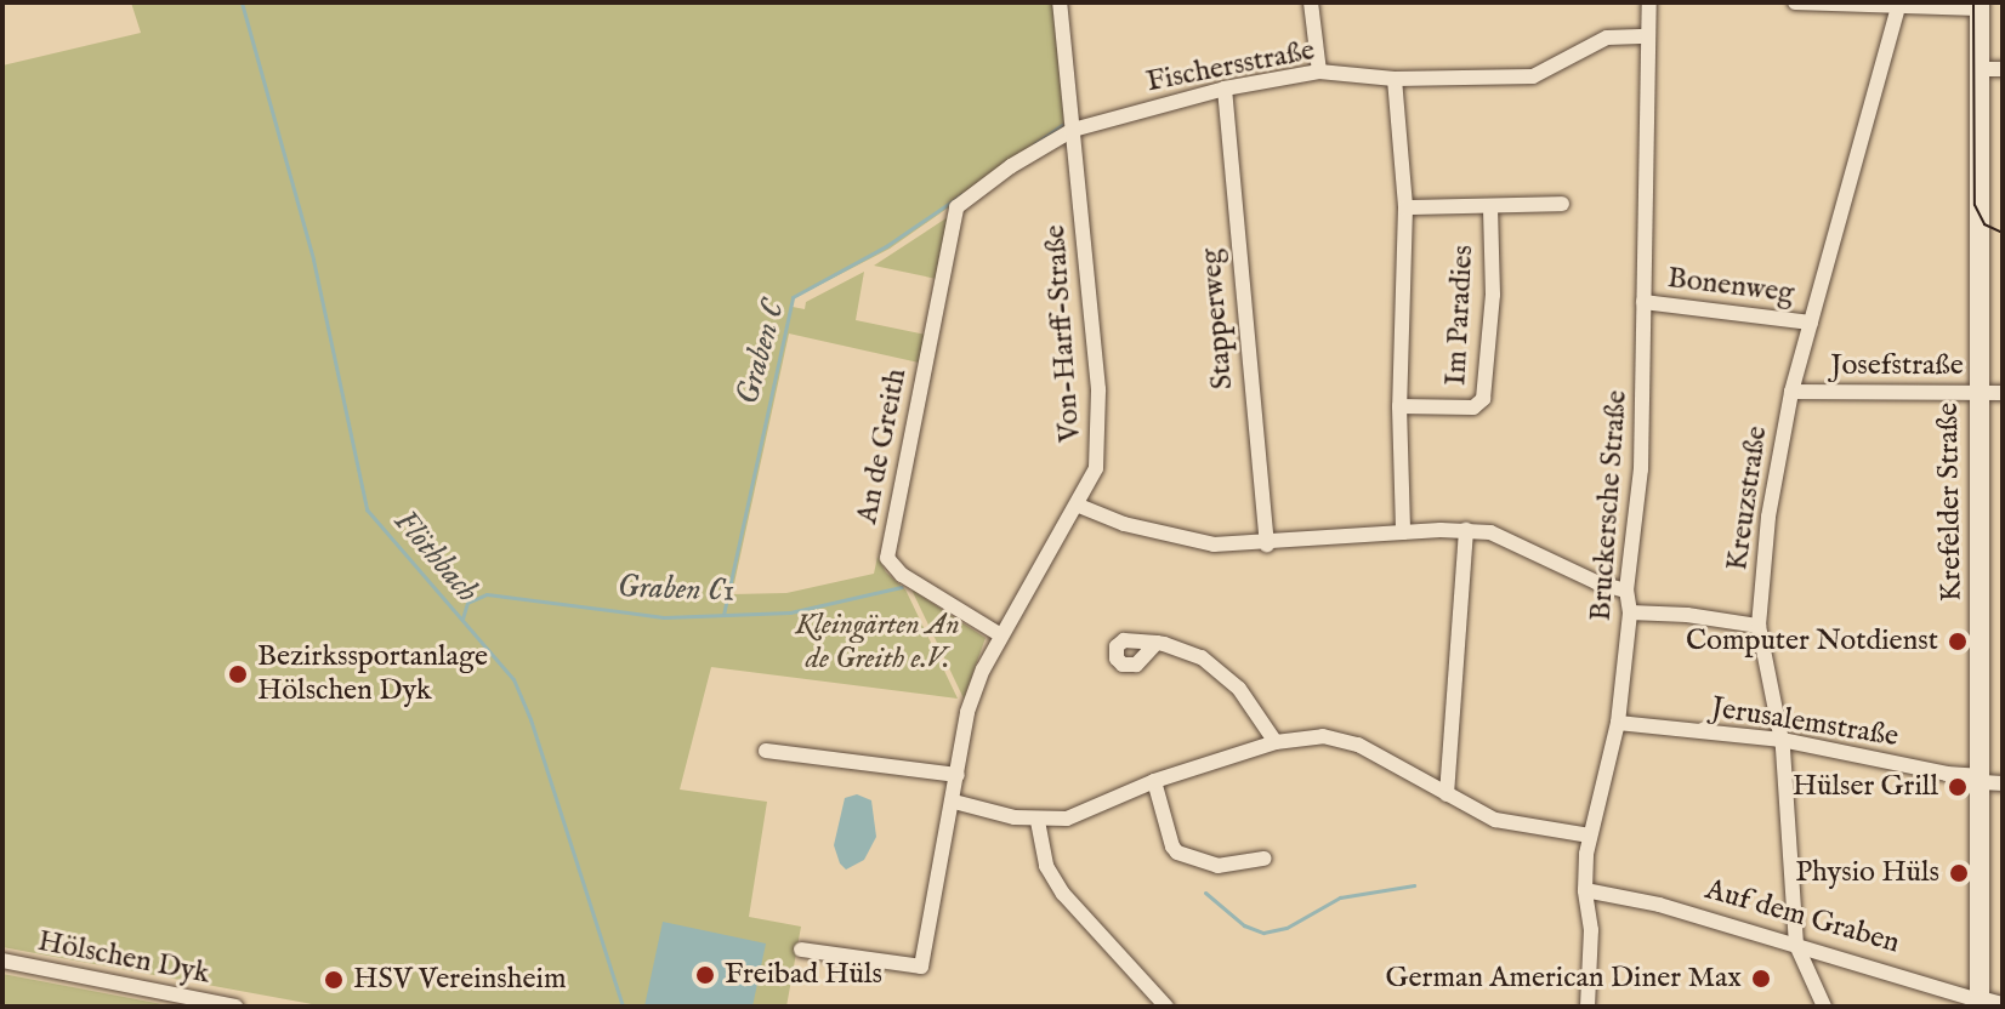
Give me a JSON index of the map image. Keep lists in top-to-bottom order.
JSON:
{
  "streets": {
    "street": [
      "Fischersstraße",
      "Bonenweg",
      "Im Paradies",
      "Stapperweg",
      "Von-Harff-Straße",
      "Josefstraße",
      "An de Greith",
      "Kreuzstraße",
      "Krefelder Straße",
      "Bruckersche Straße",
      "Jerusalemstraße",
      "Auf dem Graben",
      "Hölschen Dyk"
    ]
  },
  "crossings": [
    ["Fischersstraße", "Im Paradies"],
    ["Fischersstraße", "Stapperweg"],
    ["Fischersstraße", "Von-Harff-Straße"],
    ["Fischersstraße", "An de Greith"],
    ["Fischersstraße", "Bruckersche Straße"],
    ["Bonenweg", "Kreuzstraße"],
    ["Bonenweg", "Bruckersche Straße"],
    ["Von-Harff-Straße", "An de Greith"],
    ["Josefstraße", "Kreuzstraße"],
    ["Josefstraße", "Krefelder Straße"],
    ["Kreuzstraße", "Jerusalemstraße"],
    ["Kreuzstraße", "Auf dem Graben"],
    ["Krefelder Straße", "Jerusalemstraße"],
    ["Krefelder Straße", "Auf dem Graben"],
    ["Bruckersche Straße", "Jerusalemstraße"],
    ["Bruckersche Straße", "Auf dem Graben"]
  ],
  "water": ["Graben C", "Flöthbach", "Graben C1"],
  "parks": ["Kleingärten An de Greith e.V."],
  "places": [
    "Computer Notdienst",
    "Bezirkssportanlage Hölschen Dyk",
    "Hülser Grill",
    "Physio Hüls",
    "Freibad Hüls",
    "German American Diner Max",
    "HSV Vereinsheim"
  ]
}
